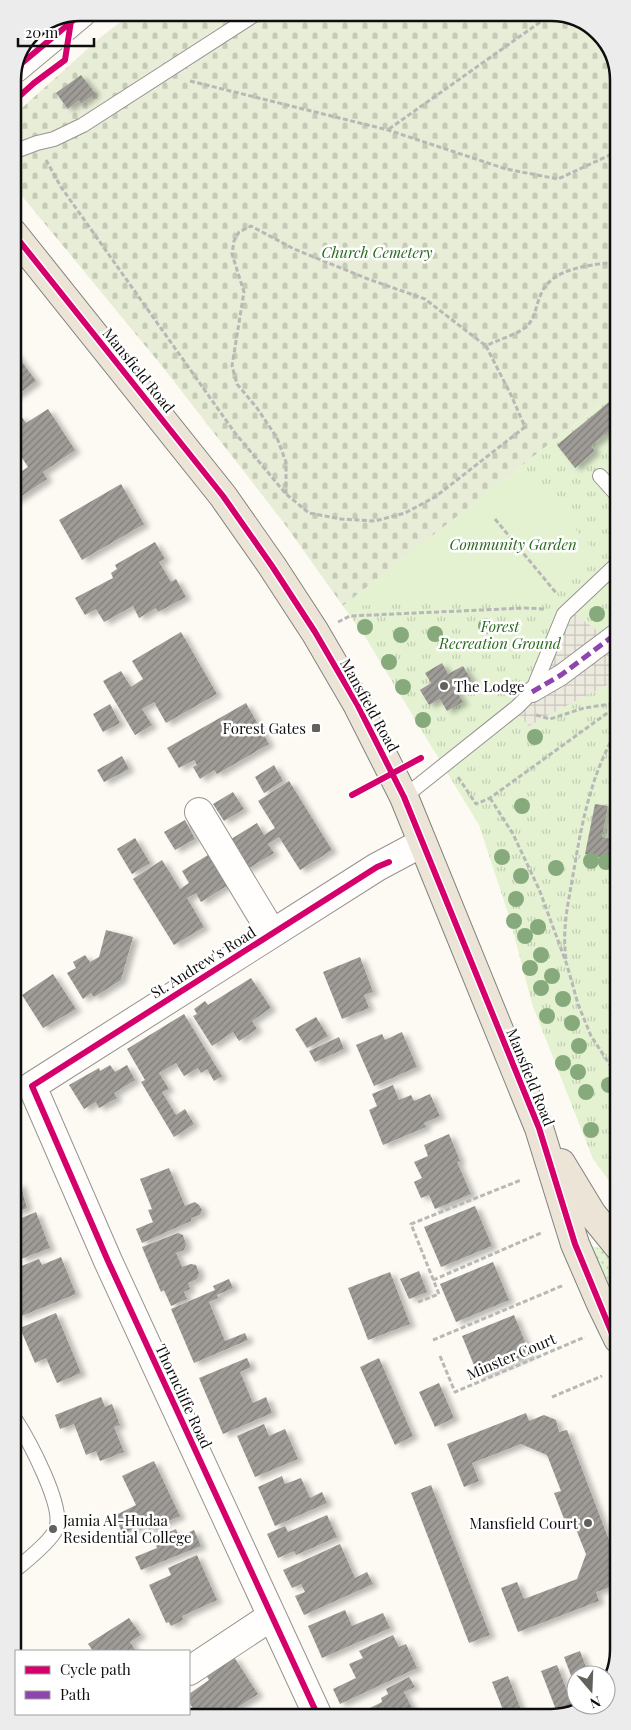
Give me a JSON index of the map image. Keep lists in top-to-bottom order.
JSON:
{
  "streets": {
    "highway": ["Mansfield Road"],
    "street": ["St. Andrew's Road", "Thorncliffe Road"],
    "path": ["Minster Court"]
  },
  "crossings": [
    ["Mansfield Road", "St. Andrew's Road"],
    ["St. Andrew's Road", "Thorncliffe Road"]
  ],
  "parks": ["Church Cemetery", "Community Garden", "Forest Recreation Ground"],
  "places": {
    "other": ["The Lodge", "Mansfield Court", "Jamia Al-Hudaa Residential College"],
    "transit": ["Forest Gates"]
  },
  "legend": ["Cycle path", "Path"],
  "scale_bar": "20 m",
  "north": "bottom"
}
